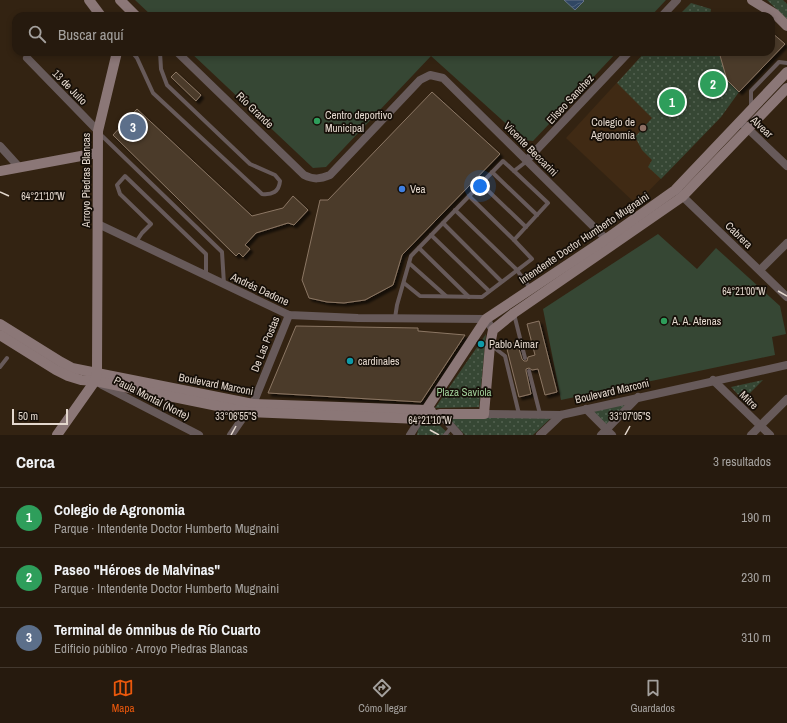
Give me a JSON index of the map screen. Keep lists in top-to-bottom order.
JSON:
{
  "streets": {
    "main road": ["Arroyo Piedras Blancas", "Intendente Doctor Humberto Mugnaini", "Boulevard Marconi"],
    "street": [
      "13 de Julio",
      "Eliseo Sanchez",
      "Río Grande",
      "Alvear",
      "Vicente Beccarini",
      "Cabrera",
      "Andrés Dadone",
      "De Las Postas",
      "Paula Montal (Norte)",
      "Mitre"
    ]
  },
  "crossings": [
    ["13 de Julio", "Arroyo Piedras Blancas"],
    ["Eliseo Sanchez", "Vicente Beccarini"],
    ["Río Grande", "Vicente Beccarini"],
    ["Alvear", "Intendente Doctor Humberto Mugnaini"],
    ["Vicente Beccarini", "Intendente Doctor Humberto Mugnaini"],
    ["Arroyo Piedras Blancas", "Andrés Dadone"],
    ["Arroyo Piedras Blancas", "Boulevard Marconi"],
    ["Arroyo Piedras Blancas", "Paula Montal (Norte)"],
    ["Cabrera", "Intendente Doctor Humberto Mugnaini"],
    ["Intendente Doctor Humberto Mugnaini", "Andrés Dadone"],
    ["Intendente Doctor Humberto Mugnaini", "Boulevard Marconi"],
    ["Andrés Dadone", "De Las Postas"],
    ["De Las Postas", "Boulevard Marconi"],
    ["Boulevard Marconi", "Paula Montal (Norte)"],
    ["Boulevard Marconi", "Mitre"]
  ],
  "parks": ["Plaza Saviola"],
  "places": [
    "Centro deportivo Municipal",
    "Colegio de Agronomía",
    "Vea",
    "A. A. Atenas",
    "Pablo Aimar",
    "cardinales"
  ],
  "scale_bar": "50 m",
  "page": {
    "search": "Buscar aquí",
    "pins": ["2", "1", "3"],
    "scale": "50 m",
    "heading": ["Cerca", "3 resultados"],
    "list": [
      {
        "mark": "1",
        "name": "Colegio de Agronomia",
        "note": "Parque · Intendente Doctor Humberto Mugnaini",
        "value": "190 m"
      },
      {
        "mark": "2",
        "name": "Paseo \"Héroes de Malvinas\"",
        "note": "Parque · Intendente Doctor Humberto Mugnaini",
        "value": "230 m"
      },
      {
        "mark": "3",
        "name": "Terminal de ómnibus de Río Cuarto",
        "note": "Edificio público · Arroyo Piedras Blancas",
        "value": "310 m"
      }
    ],
    "nav": ["Mapa", "Cómo llegar", "Guardados"]
  },
  "coordinates": [
    "64°21'10\"W",
    "64°21'00\"W",
    "33°06'55\"S",
    "33°07'05\"S"
  ]
}
